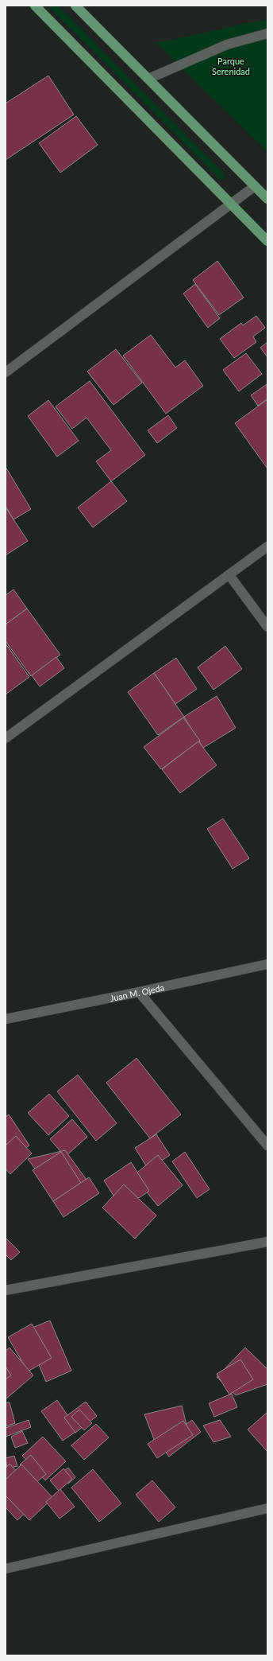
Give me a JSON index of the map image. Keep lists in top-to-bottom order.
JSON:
{
  "streets": {
    "street": ["Juan M. Ojeda"]
  },
  "parks": ["Parque Serenidad"]
}
